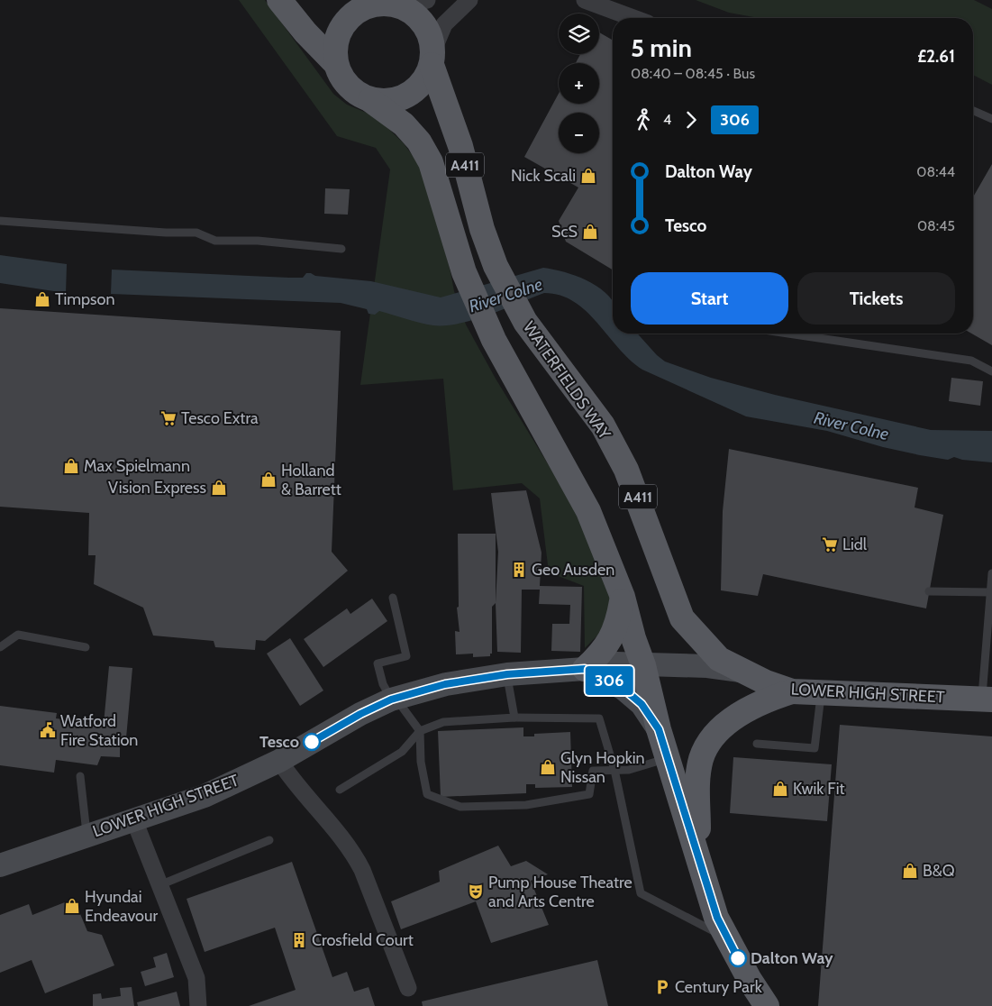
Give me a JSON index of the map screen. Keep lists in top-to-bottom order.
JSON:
{
  "streets": {
    "main road": ["A411", "WATERFIELDS WAY", "LOWER HIGH STREET"]
  },
  "crossings": [
    ["A411", "WATERFIELDS WAY"],
    ["A411", "LOWER HIGH STREET"],
    ["WATERFIELDS WAY", "LOWER HIGH STREET"]
  ],
  "water": ["River Colne"],
  "places": {
    "shop": [
      "Nick Scali",
      "ScS",
      "Timpson",
      "Max Spielmann",
      "Holland & Barrett",
      "Vision Express",
      "Glyn Hopkin Nissan",
      "Kwik Fit",
      "B&Q",
      "Hyundai Endeavour"
    ],
    "supermarket": ["Tesco Extra", "Lidl"],
    "building": ["Geo Ausden", "Crosfield Court"],
    "public building": ["Watford Fire Station"],
    "other": ["Tesco", "Dalton Way"],
    "theatre": ["Pump House Theatre and Arts Centre"],
    "parking": ["Century Park"]
  },
  "lines": ["bus line 306"],
  "page": {
    "on_map": "306",
    "map_buttons": ["+", "−"],
    "heading": ["5 min", "08:40 – 08:45 · Bus", "£2.61"],
    "legs": ["4", "306"],
    "list": [
      {
        "name": "Dalton Way",
        "value": "08:44"
      },
      {
        "name": "Tesco",
        "value": "08:45"
      }
    ],
    "buttons": ["Start", "Tickets"]
  }
}
